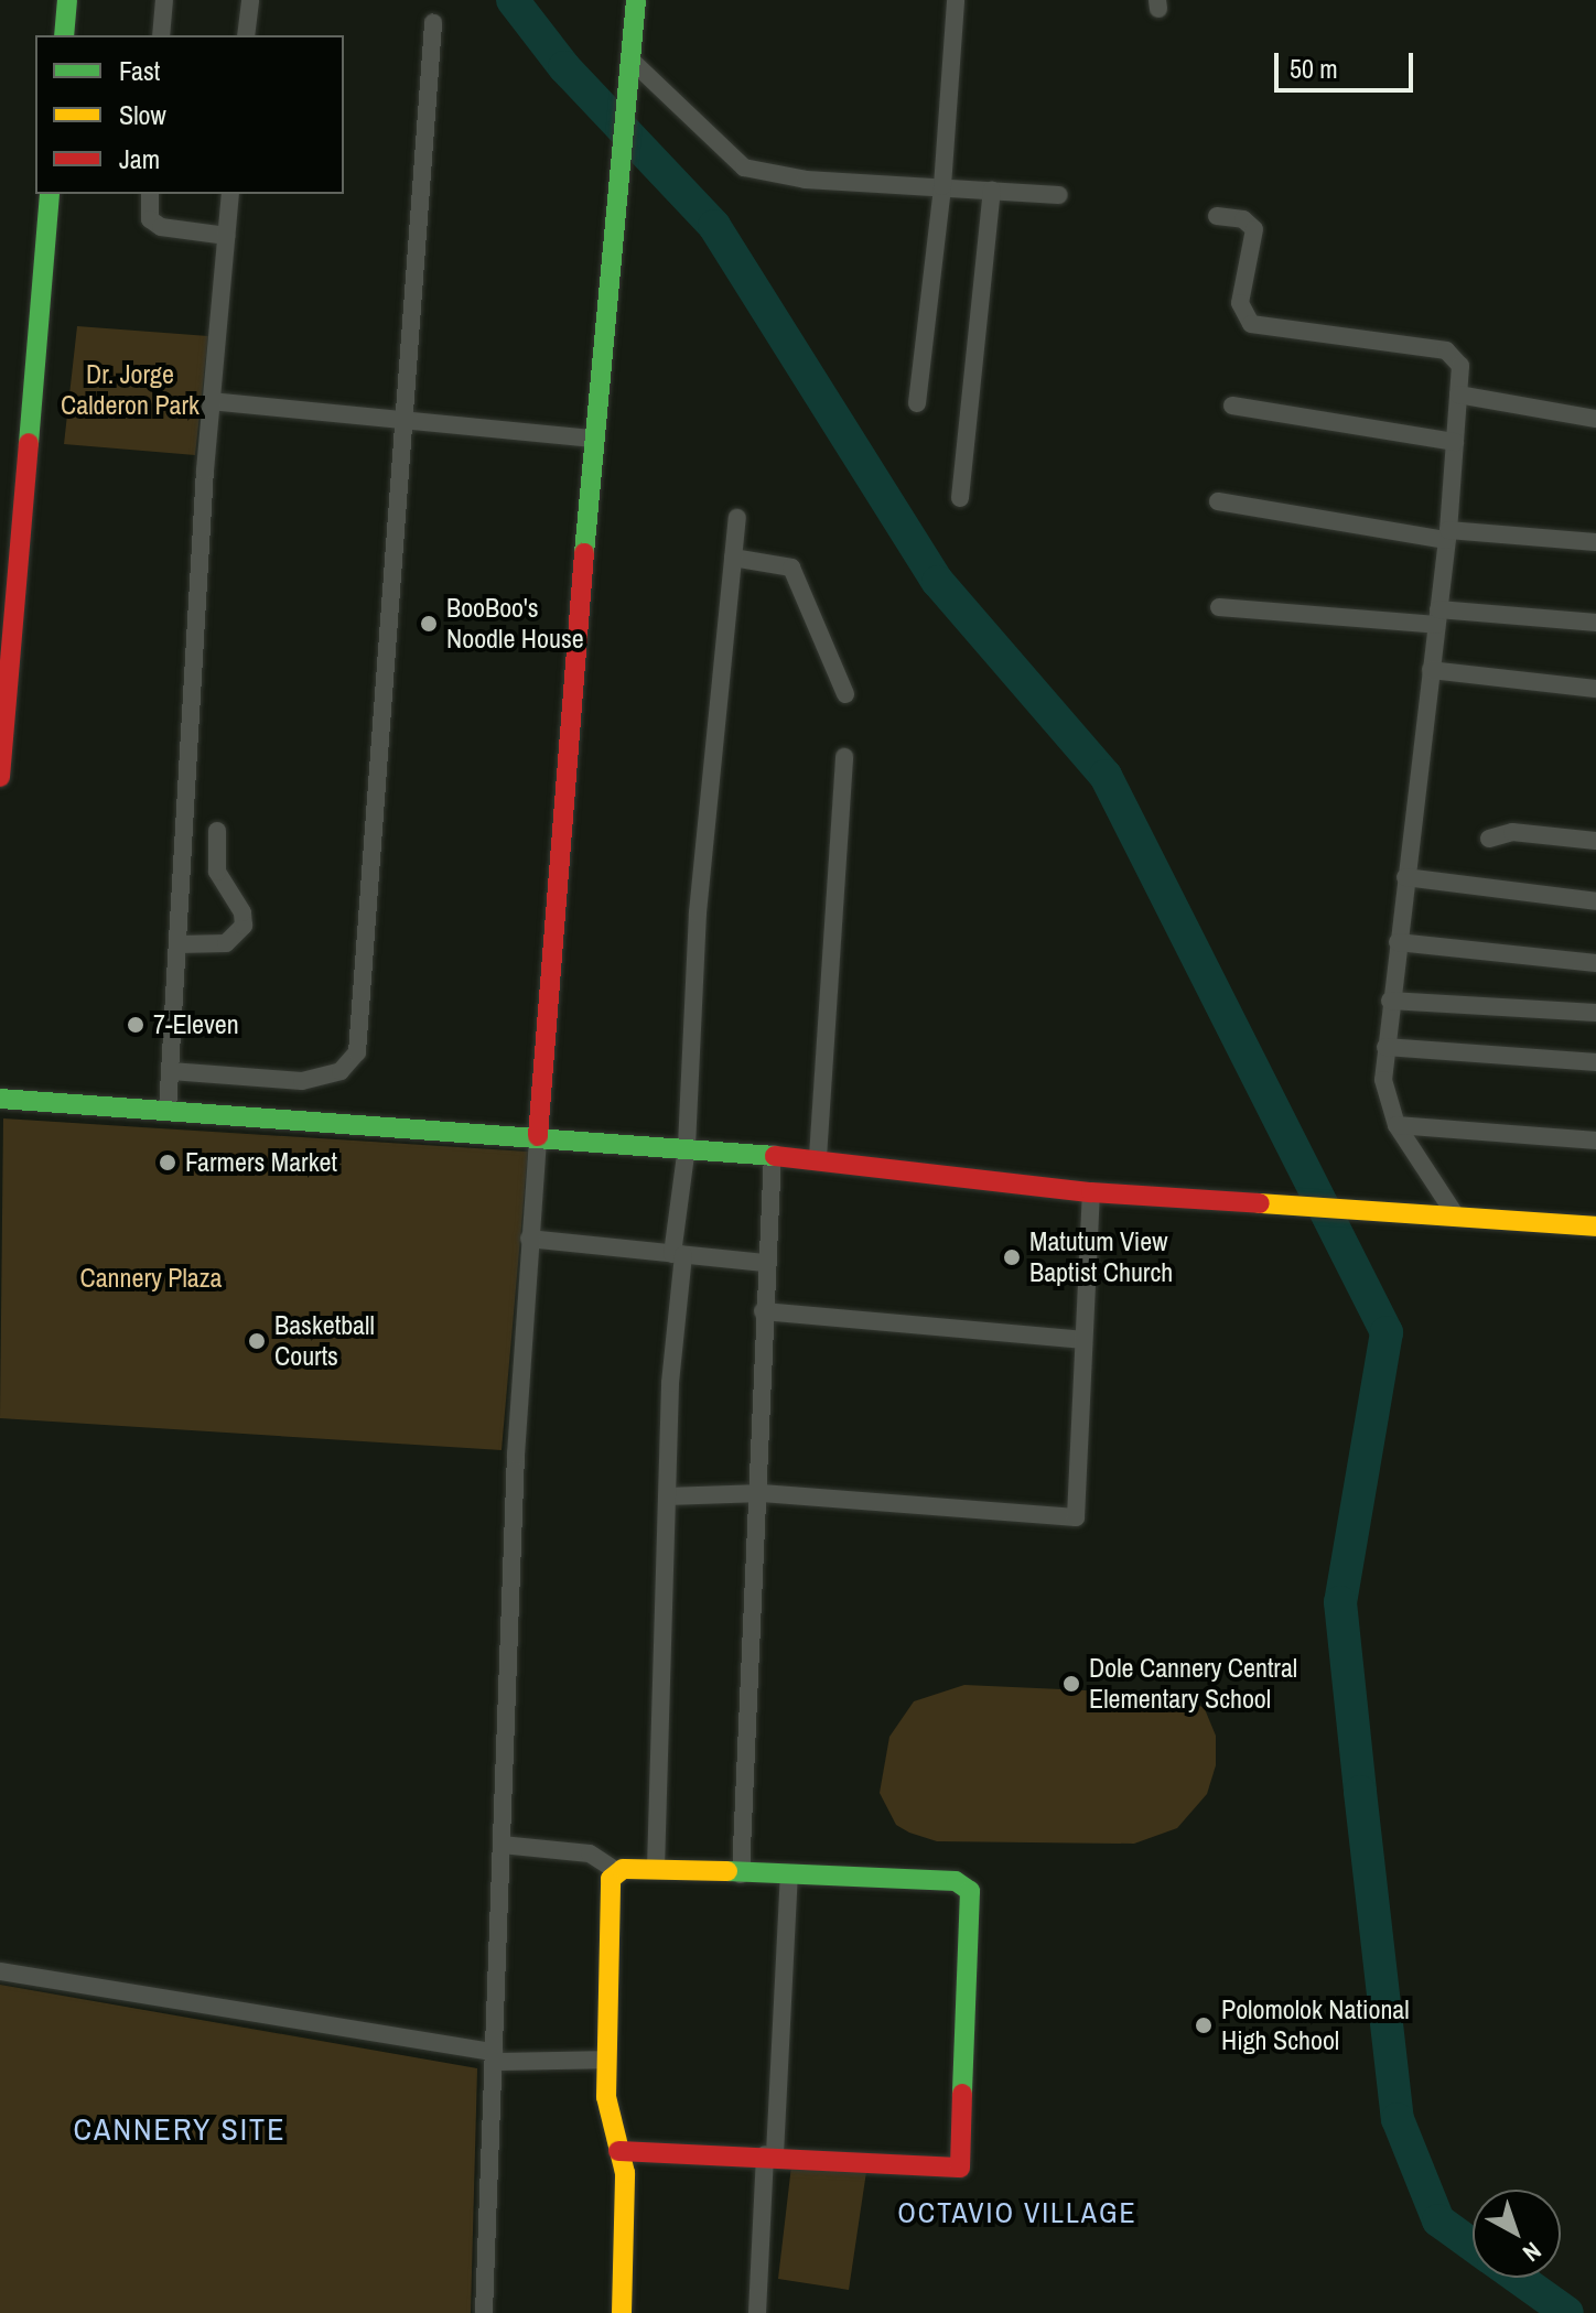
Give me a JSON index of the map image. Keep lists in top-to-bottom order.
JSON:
{
  "districts": ["CANNERY SITE", "OCTAVIO VILLAGE"],
  "parks": ["Dr. Jorge Calderon Park", "Cannery Plaza"],
  "places": [
    "BooBoo's Noodle House",
    "7-Eleven",
    "Farmers Market",
    "Matutum View Baptist Church",
    "Basketball Courts",
    "Dole Cannery Central Elementary School",
    "Polomolok National High School"
  ],
  "legend": ["Fast", "Slow", "Jam"],
  "scale_bar": "50 m",
  "north": "bottom right"
}
